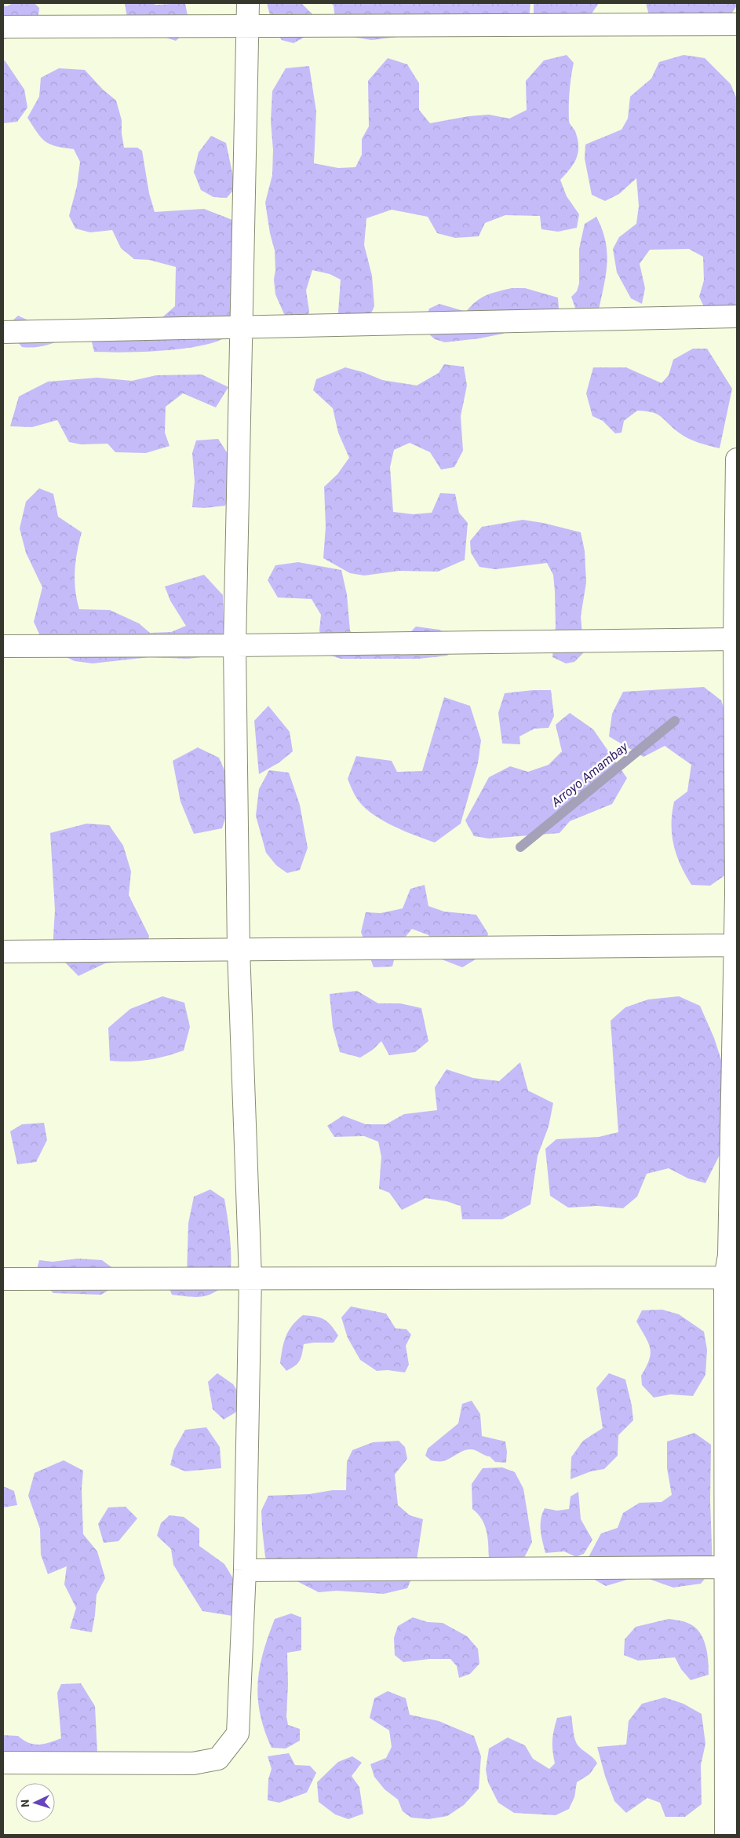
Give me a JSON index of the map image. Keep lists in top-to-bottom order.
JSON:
{
  "water": ["Arroyo Amambay"],
  "north": "left"
}
